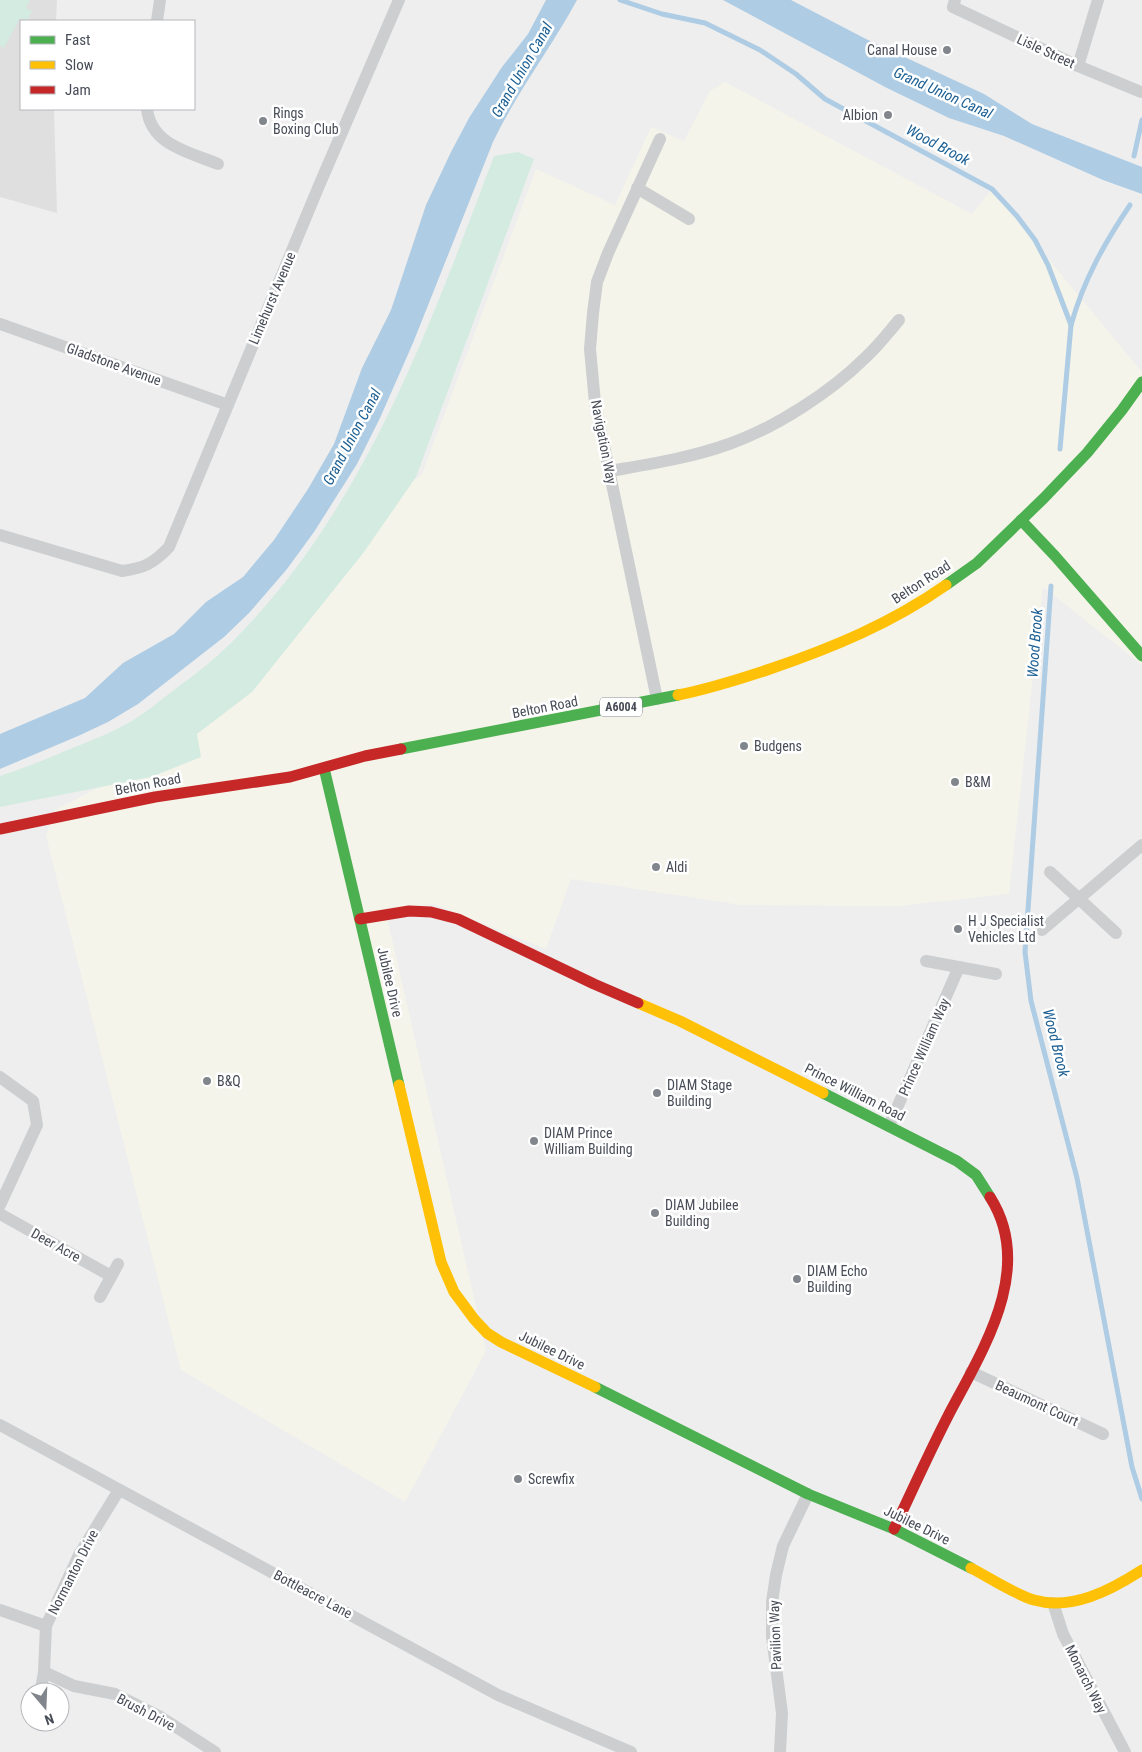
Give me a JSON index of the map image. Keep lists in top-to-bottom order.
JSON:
{
  "streets": {
    "street": [
      "Lisle Street",
      "Limehurst Avenue",
      "Gladstone Avenue",
      "Navigation Way",
      "Belton Road",
      "A6004",
      "Jubilee Drive",
      "Prince William Way",
      "Prince William Road",
      "Deer Acre",
      "Beaumont Court",
      "Normanton Drive",
      "Bottleacre Lane",
      "Pavilion Way",
      "Monarch Way",
      "Brush Drive"
    ]
  },
  "crossings": [
    ["Limehurst Avenue", "Gladstone Avenue"],
    ["Navigation Way", "Belton Road"],
    ["Belton Road", "Jubilee Drive"],
    ["Jubilee Drive", "Prince William Road"],
    ["Jubilee Drive", "Pavilion Way"],
    ["Jubilee Drive", "Monarch Way"],
    ["Prince William Way", "Prince William Road"],
    ["Prince William Road", "Beaumont Court"],
    ["Normanton Drive", "Bottleacre Lane"],
    ["Normanton Drive", "Brush Drive"]
  ],
  "water": ["Grand Union Canal", "Wood Brook"],
  "places": [
    "Canal House",
    "Albion",
    "Rings Boxing Club",
    "Budgens",
    "B&M",
    "Aldi",
    "H J Specialist Vehicles Ltd",
    "B&Q",
    "DIAM Stage Building",
    "DIAM Prince William Building",
    "DIAM Jubilee Building",
    "DIAM Echo Building",
    "Screwfix"
  ],
  "legend": ["Fast", "Slow", "Jam"],
  "north": "bottom"
}
